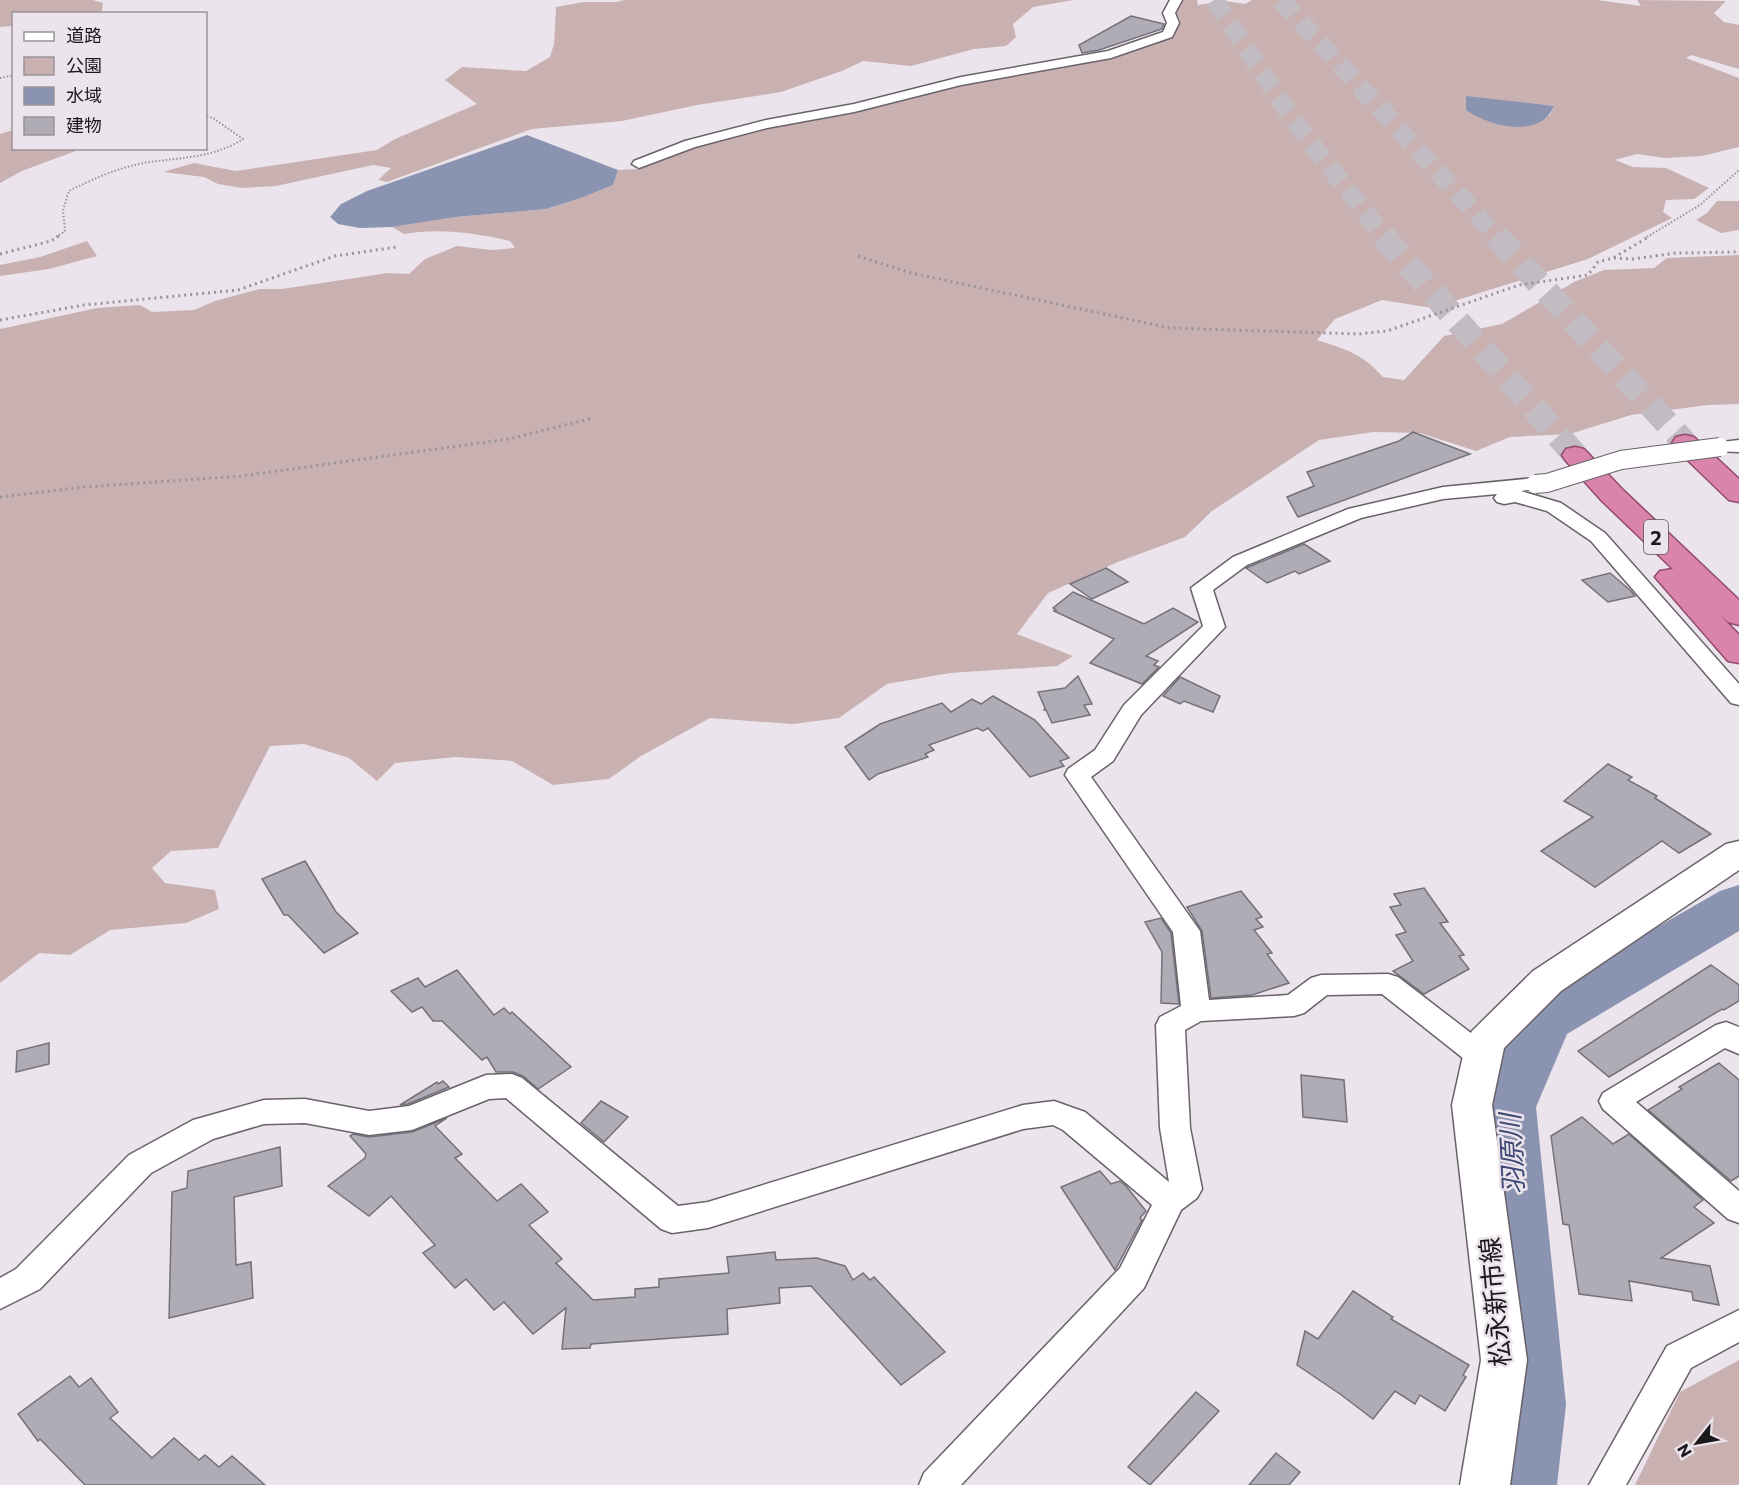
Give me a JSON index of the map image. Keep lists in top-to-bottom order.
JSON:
{
  "streets": {
    "highway": ["2"],
    "main road": ["松永新市線"]
  },
  "water": ["羽原川"],
  "legend": [
    "道路",
    "公園",
    "水域",
    "建物"
  ],
  "north": "bottom left"
}
